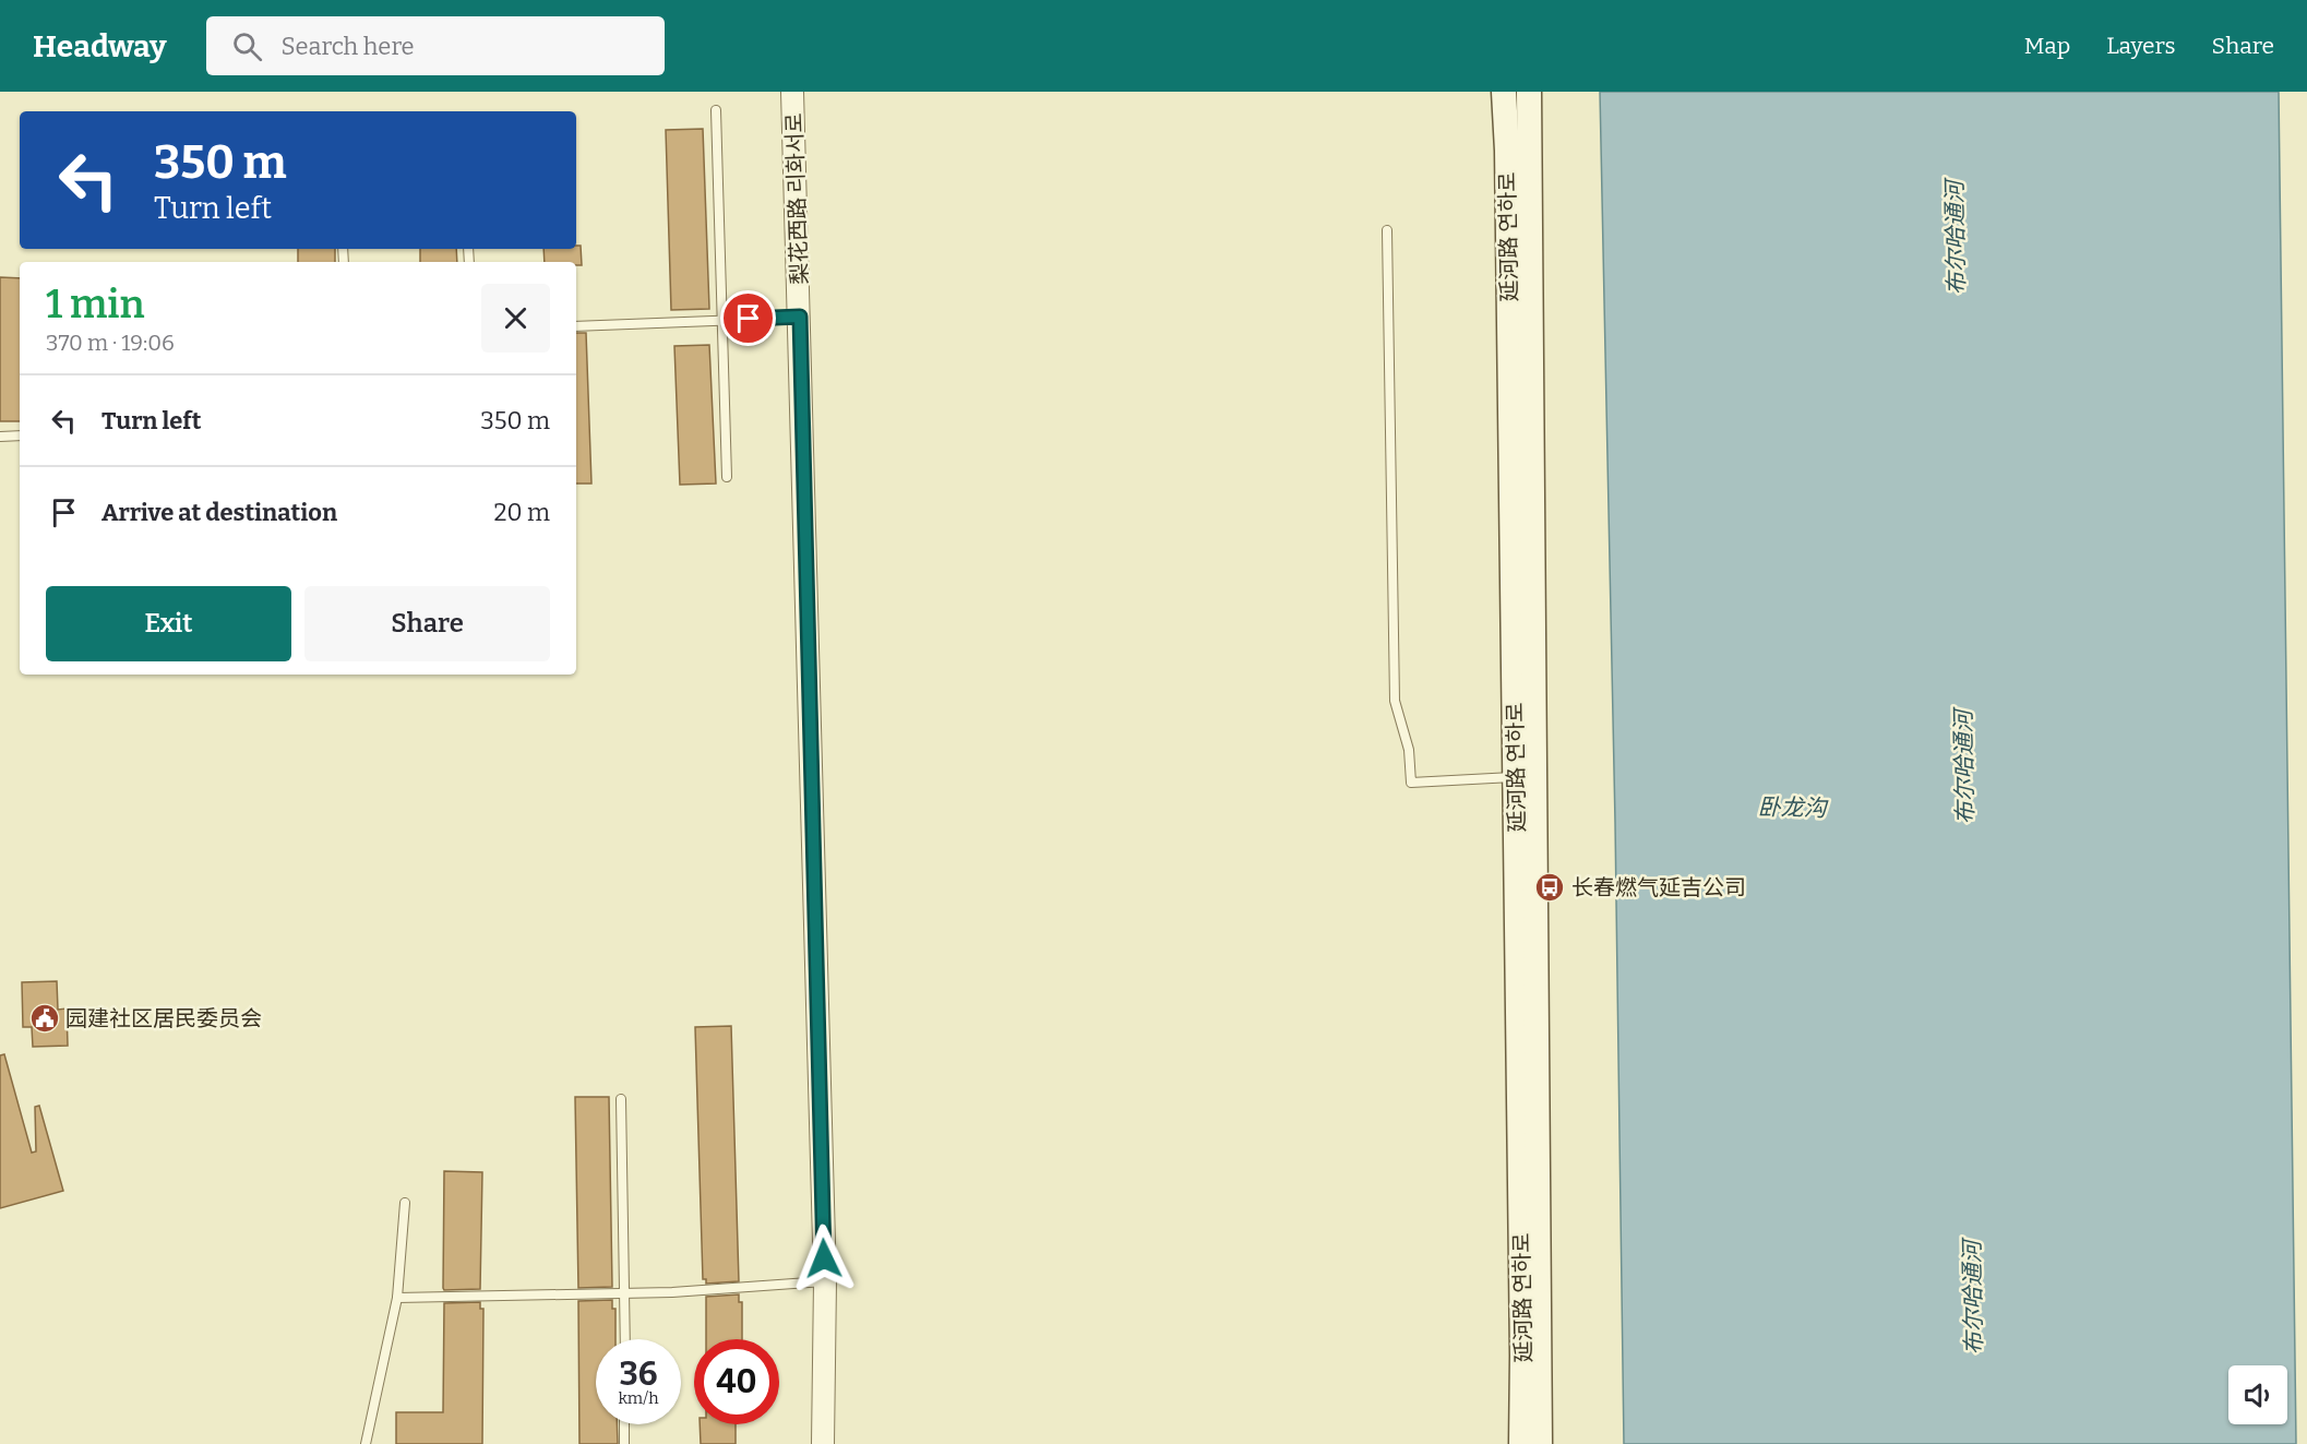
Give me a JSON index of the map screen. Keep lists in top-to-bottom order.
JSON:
{
  "streets": {
    "main road": ["延河路 연하로"],
    "street": ["梨花西路 리화서로"]
  },
  "water": ["布尔哈通河", "卧龙沟"],
  "places": {
    "bus stop": ["长春燃气延吉公司"],
    "public building": ["园建社区居民委员会"]
  },
  "page": {
    "header": "Headway",
    "search": "Search here",
    "nav": ["Map", "Layers", "Share"],
    "turn": ["350 m", "Turn left"],
    "heading": ["1 min", "370 m · 19:06"],
    "list": [
      {
        "name": "Turn left",
        "value": "350 m"
      },
      {
        "name": "Arrive at destination",
        "value": "20 m"
      }
    ],
    "buttons": ["Exit", "Share"],
    "speed": "36 km/h",
    "limit": "40"
  }
}
